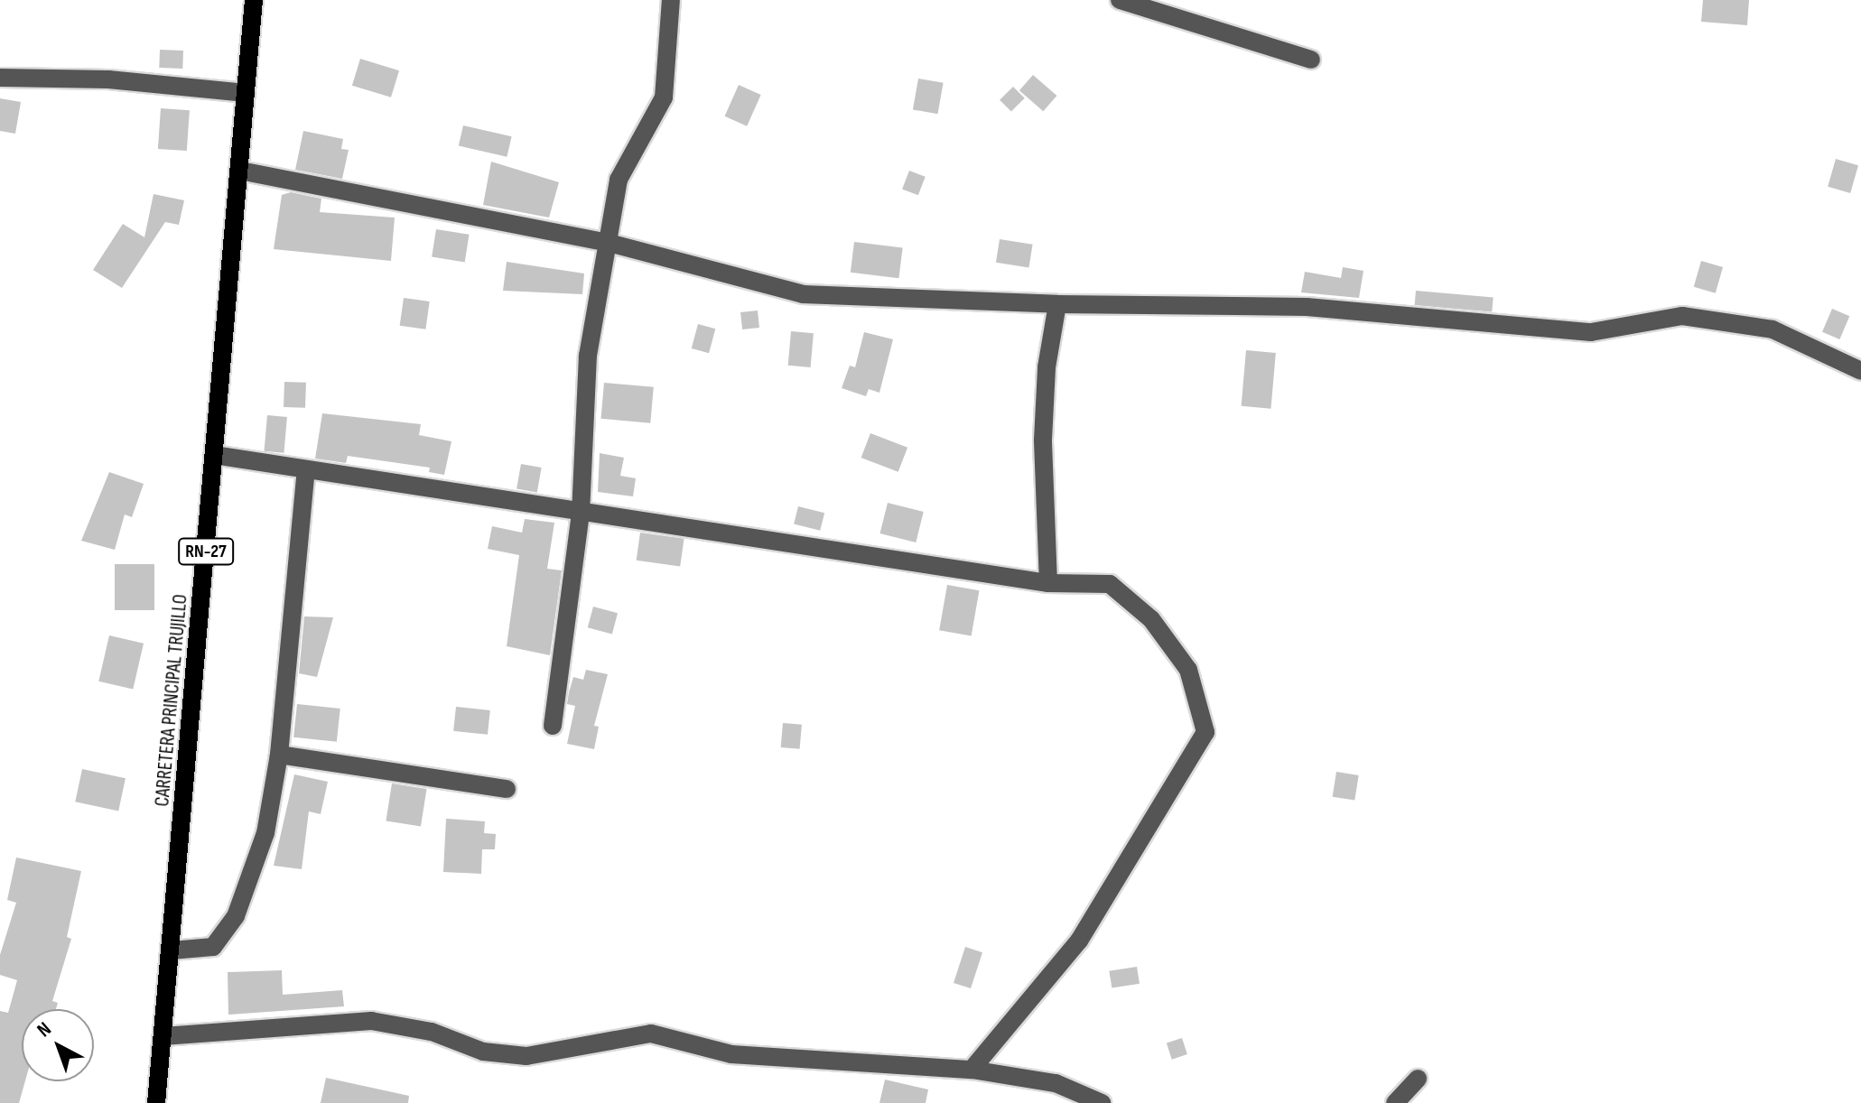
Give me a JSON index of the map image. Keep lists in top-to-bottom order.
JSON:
{
  "streets": {
    "main road": ["RN-27", "CARRETERA PRINCIPAL TRUJILLO"]
  },
  "north": "top left"
}
